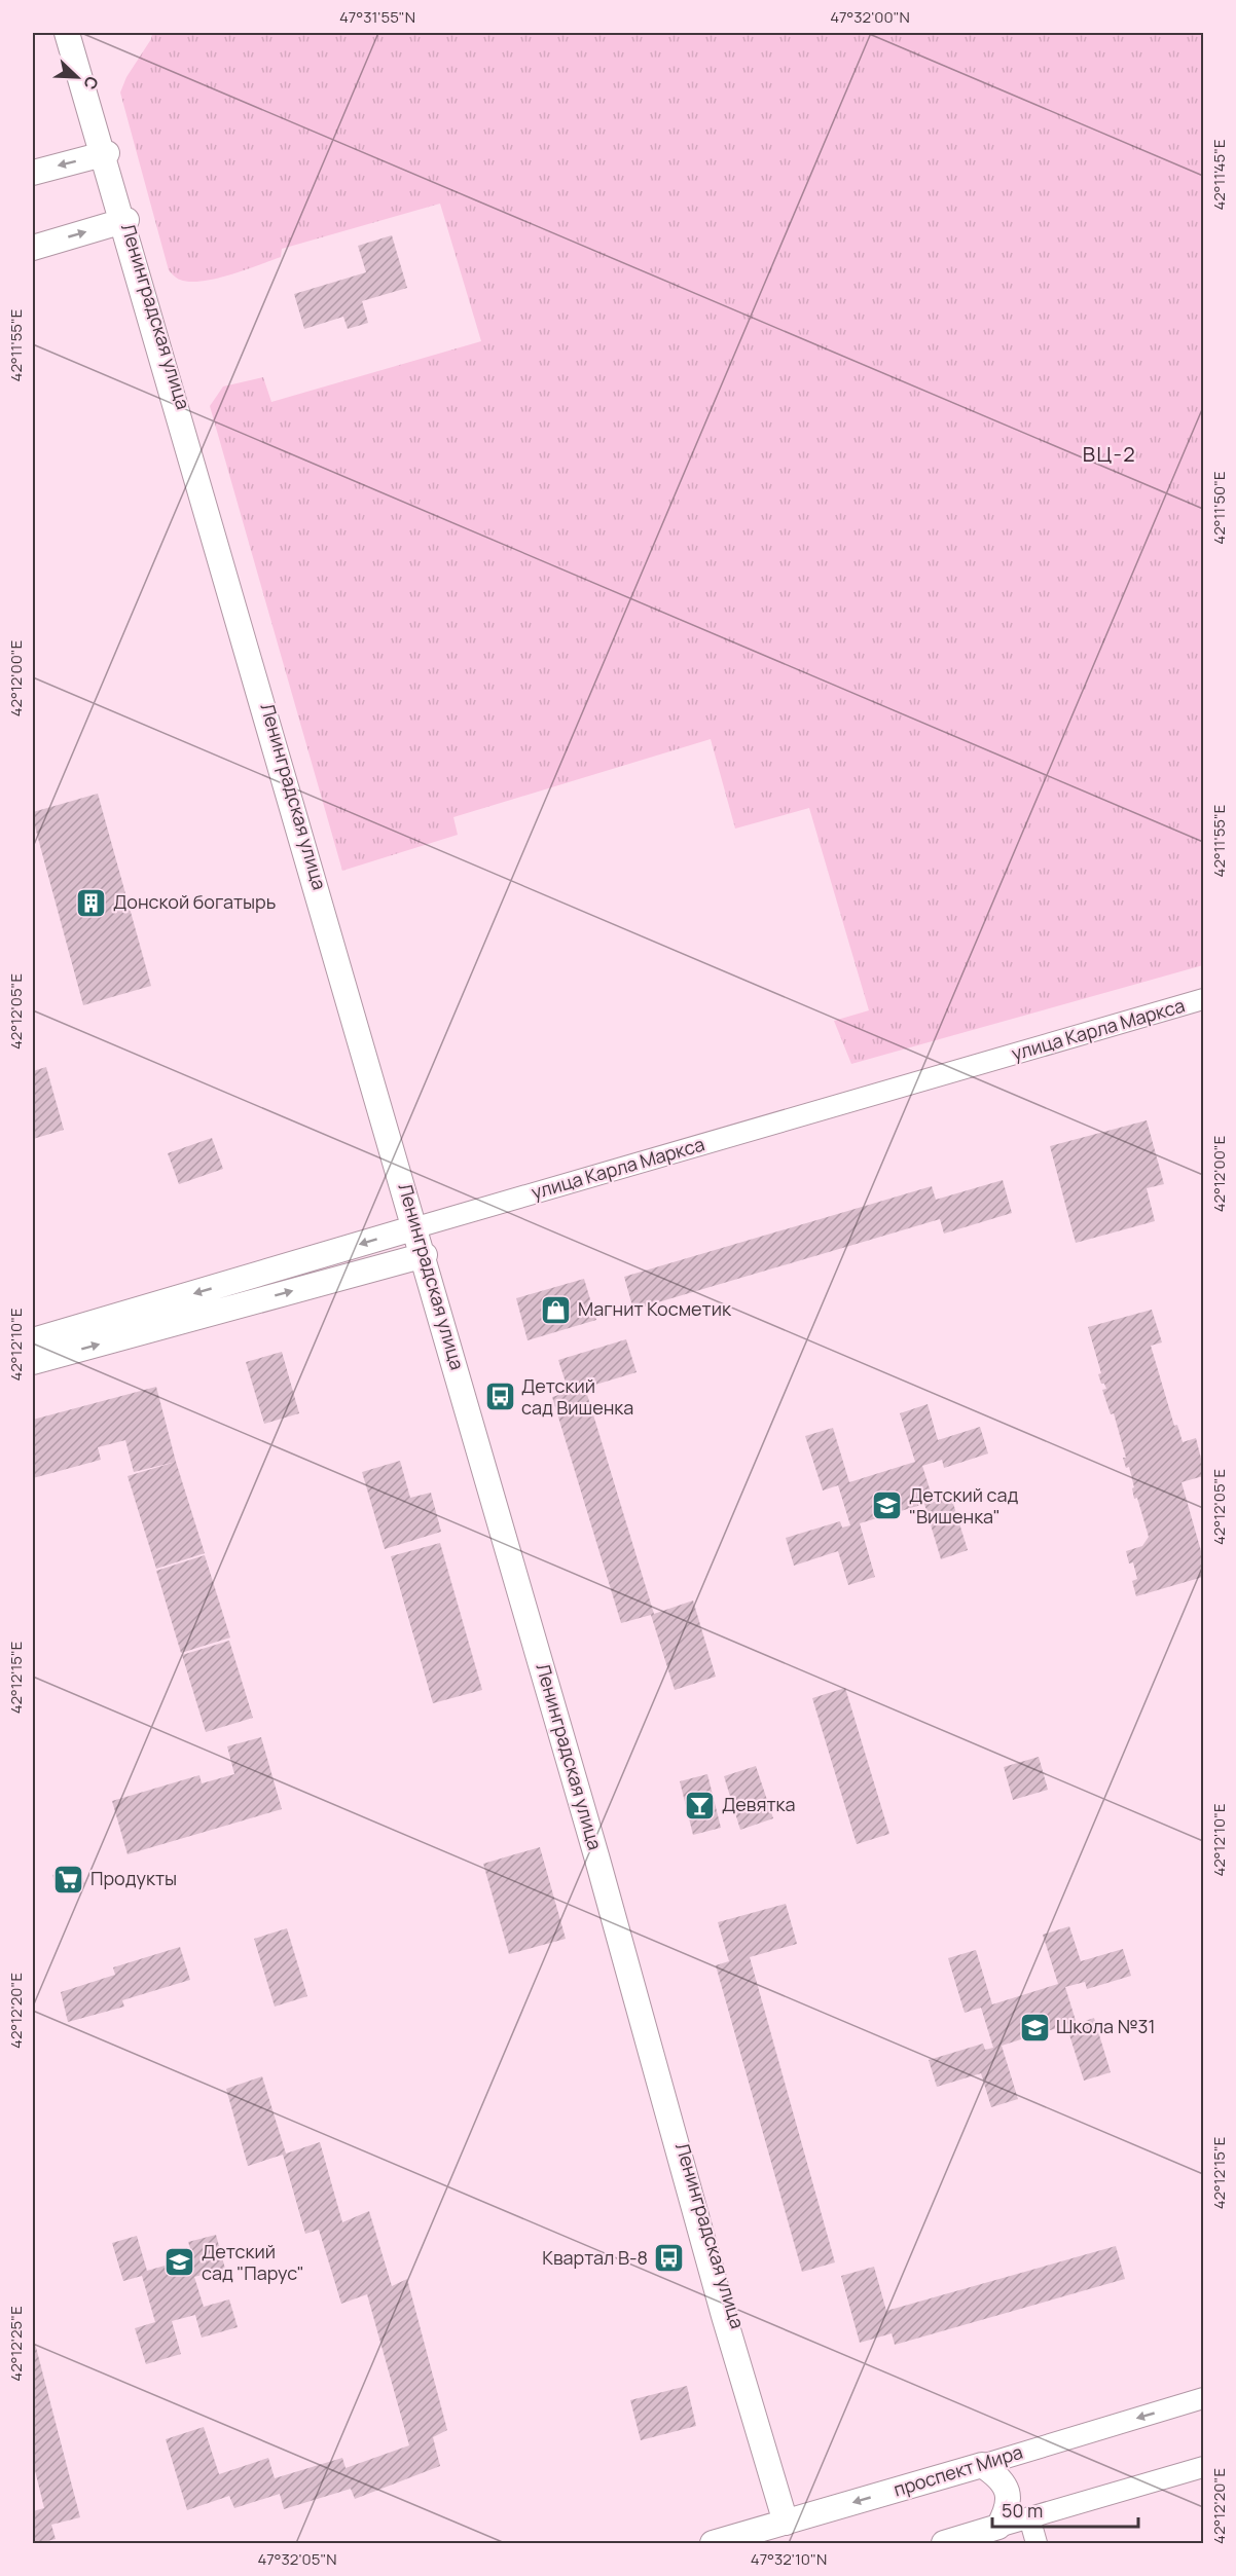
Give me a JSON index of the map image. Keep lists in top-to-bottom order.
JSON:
{
  "streets": {
    "street": ["Ленинградская улица", "улица Карла Маркса", "проспект Мира"]
  },
  "crossings": [
    ["Ленинградская улица", "улица Карла Маркса"],
    ["Ленинградская улица", "проспект Мира"]
  ],
  "districts": ["ВЦ-2"],
  "places": {
    "building": ["Донской богатырь"],
    "shop": ["Магнит Косметик"],
    "bus stop": ["Детский сад Вишенка", "Квартал В-8"],
    "school or university": ["Детский сад \"Вишенка\"", "Школа №31", "Детский сад \"Парус\""],
    "bar": ["Девятка"],
    "supermarket": ["Продукты"]
  },
  "scale_bar": "50 m",
  "north": "bottom right",
  "coordinates": [
    "47°31'55\"N",
    "47°32'00\"N",
    "42°11'45\"E",
    "42°11'55\"E",
    "42°11'50\"E",
    "42°12'00\"E",
    "42°12'05\"E",
    "42°12'10\"E",
    "42°12'15\"E",
    "42°12'20\"E",
    "42°12'25\"E",
    "47°32'05\"N",
    "47°32'10\"N"
  ]
}
